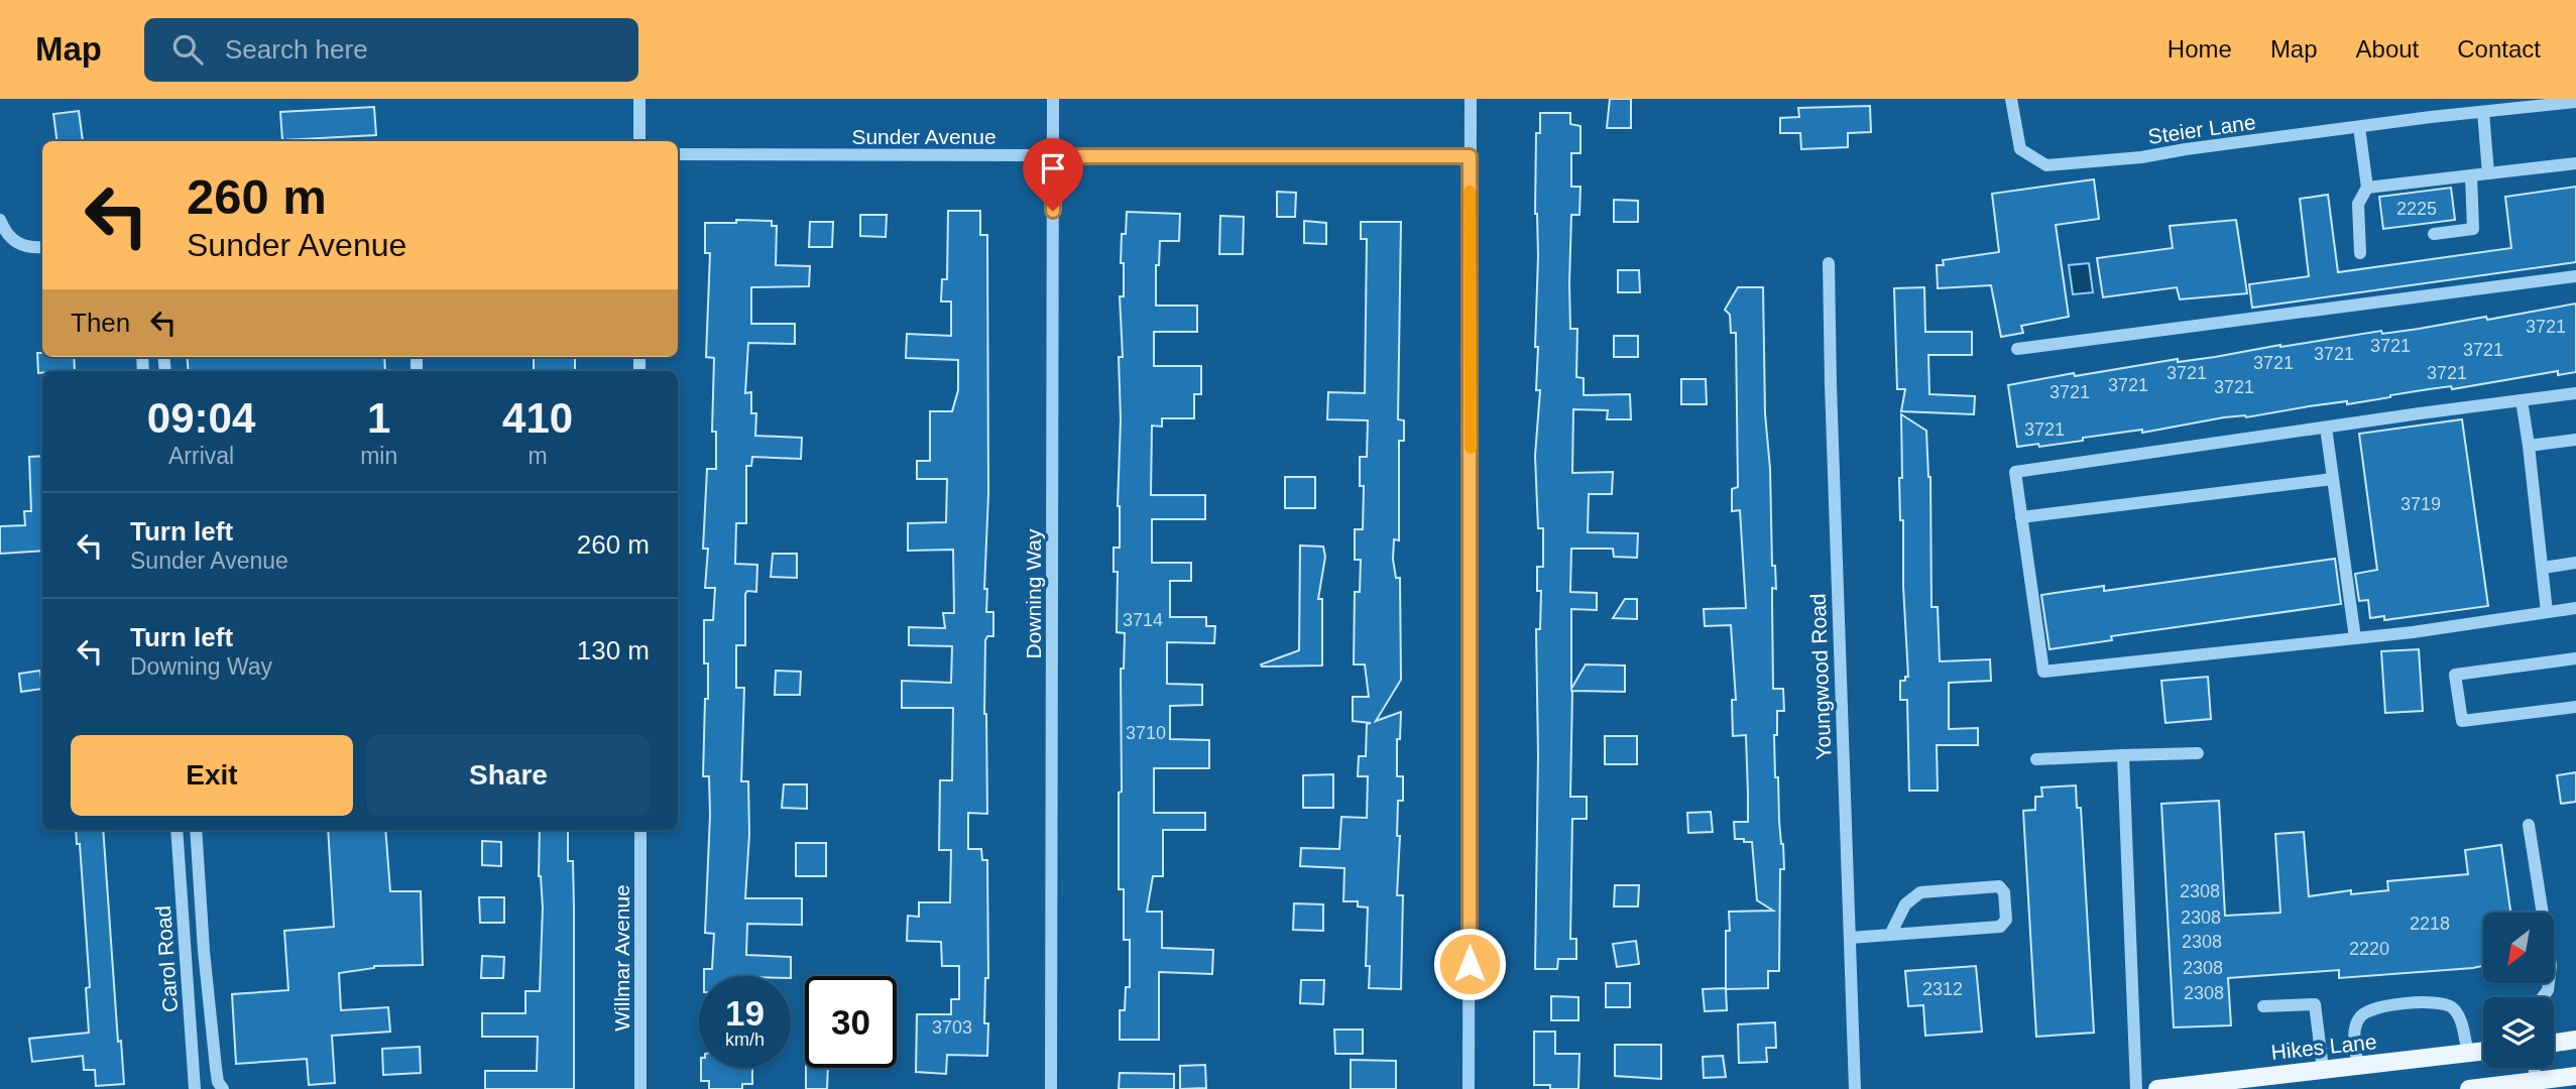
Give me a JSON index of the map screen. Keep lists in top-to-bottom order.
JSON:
{
  "streets": {
    "main road": ["Hikes Lane"],
    "street": [
      "Steier Lane",
      "Sunder Avenue",
      "Downing Way",
      "Youngwood Road",
      "Willmar Avenue",
      "Carol Road"
    ]
  },
  "crossings": [
    ["Sunder Avenue", "Downing Way"]
  ],
  "house_numbers": [
    "2225",
    "3721",
    "3721",
    "3721",
    "3721",
    "3721",
    "3721",
    "3721",
    "3721",
    "3721",
    "3721",
    "3721",
    "3719",
    "3714",
    "3710",
    "2308",
    "2308",
    "2218",
    "2308",
    "2220",
    "2308",
    "2312",
    "2308",
    "3703"
  ],
  "north": "bottom left",
  "page": {
    "header": "Map",
    "search": "Search here",
    "nav": [
      "Home",
      "Map",
      "About",
      "Contact"
    ],
    "turn": ["260 m", "Sunder Avenue"],
    "then": "Then",
    "eta": [
      "09:04",
      "Arrival",
      "1",
      "min",
      "410",
      "m"
    ],
    "list": [
      {
        "name": "Turn left",
        "note": "Sunder Avenue",
        "value": "260 m"
      },
      {
        "name": "Turn left",
        "note": "Downing Way",
        "value": "130 m"
      }
    ],
    "buttons": ["Exit", "Share"],
    "speed": "19 km/h",
    "limit": "30"
  }
}
